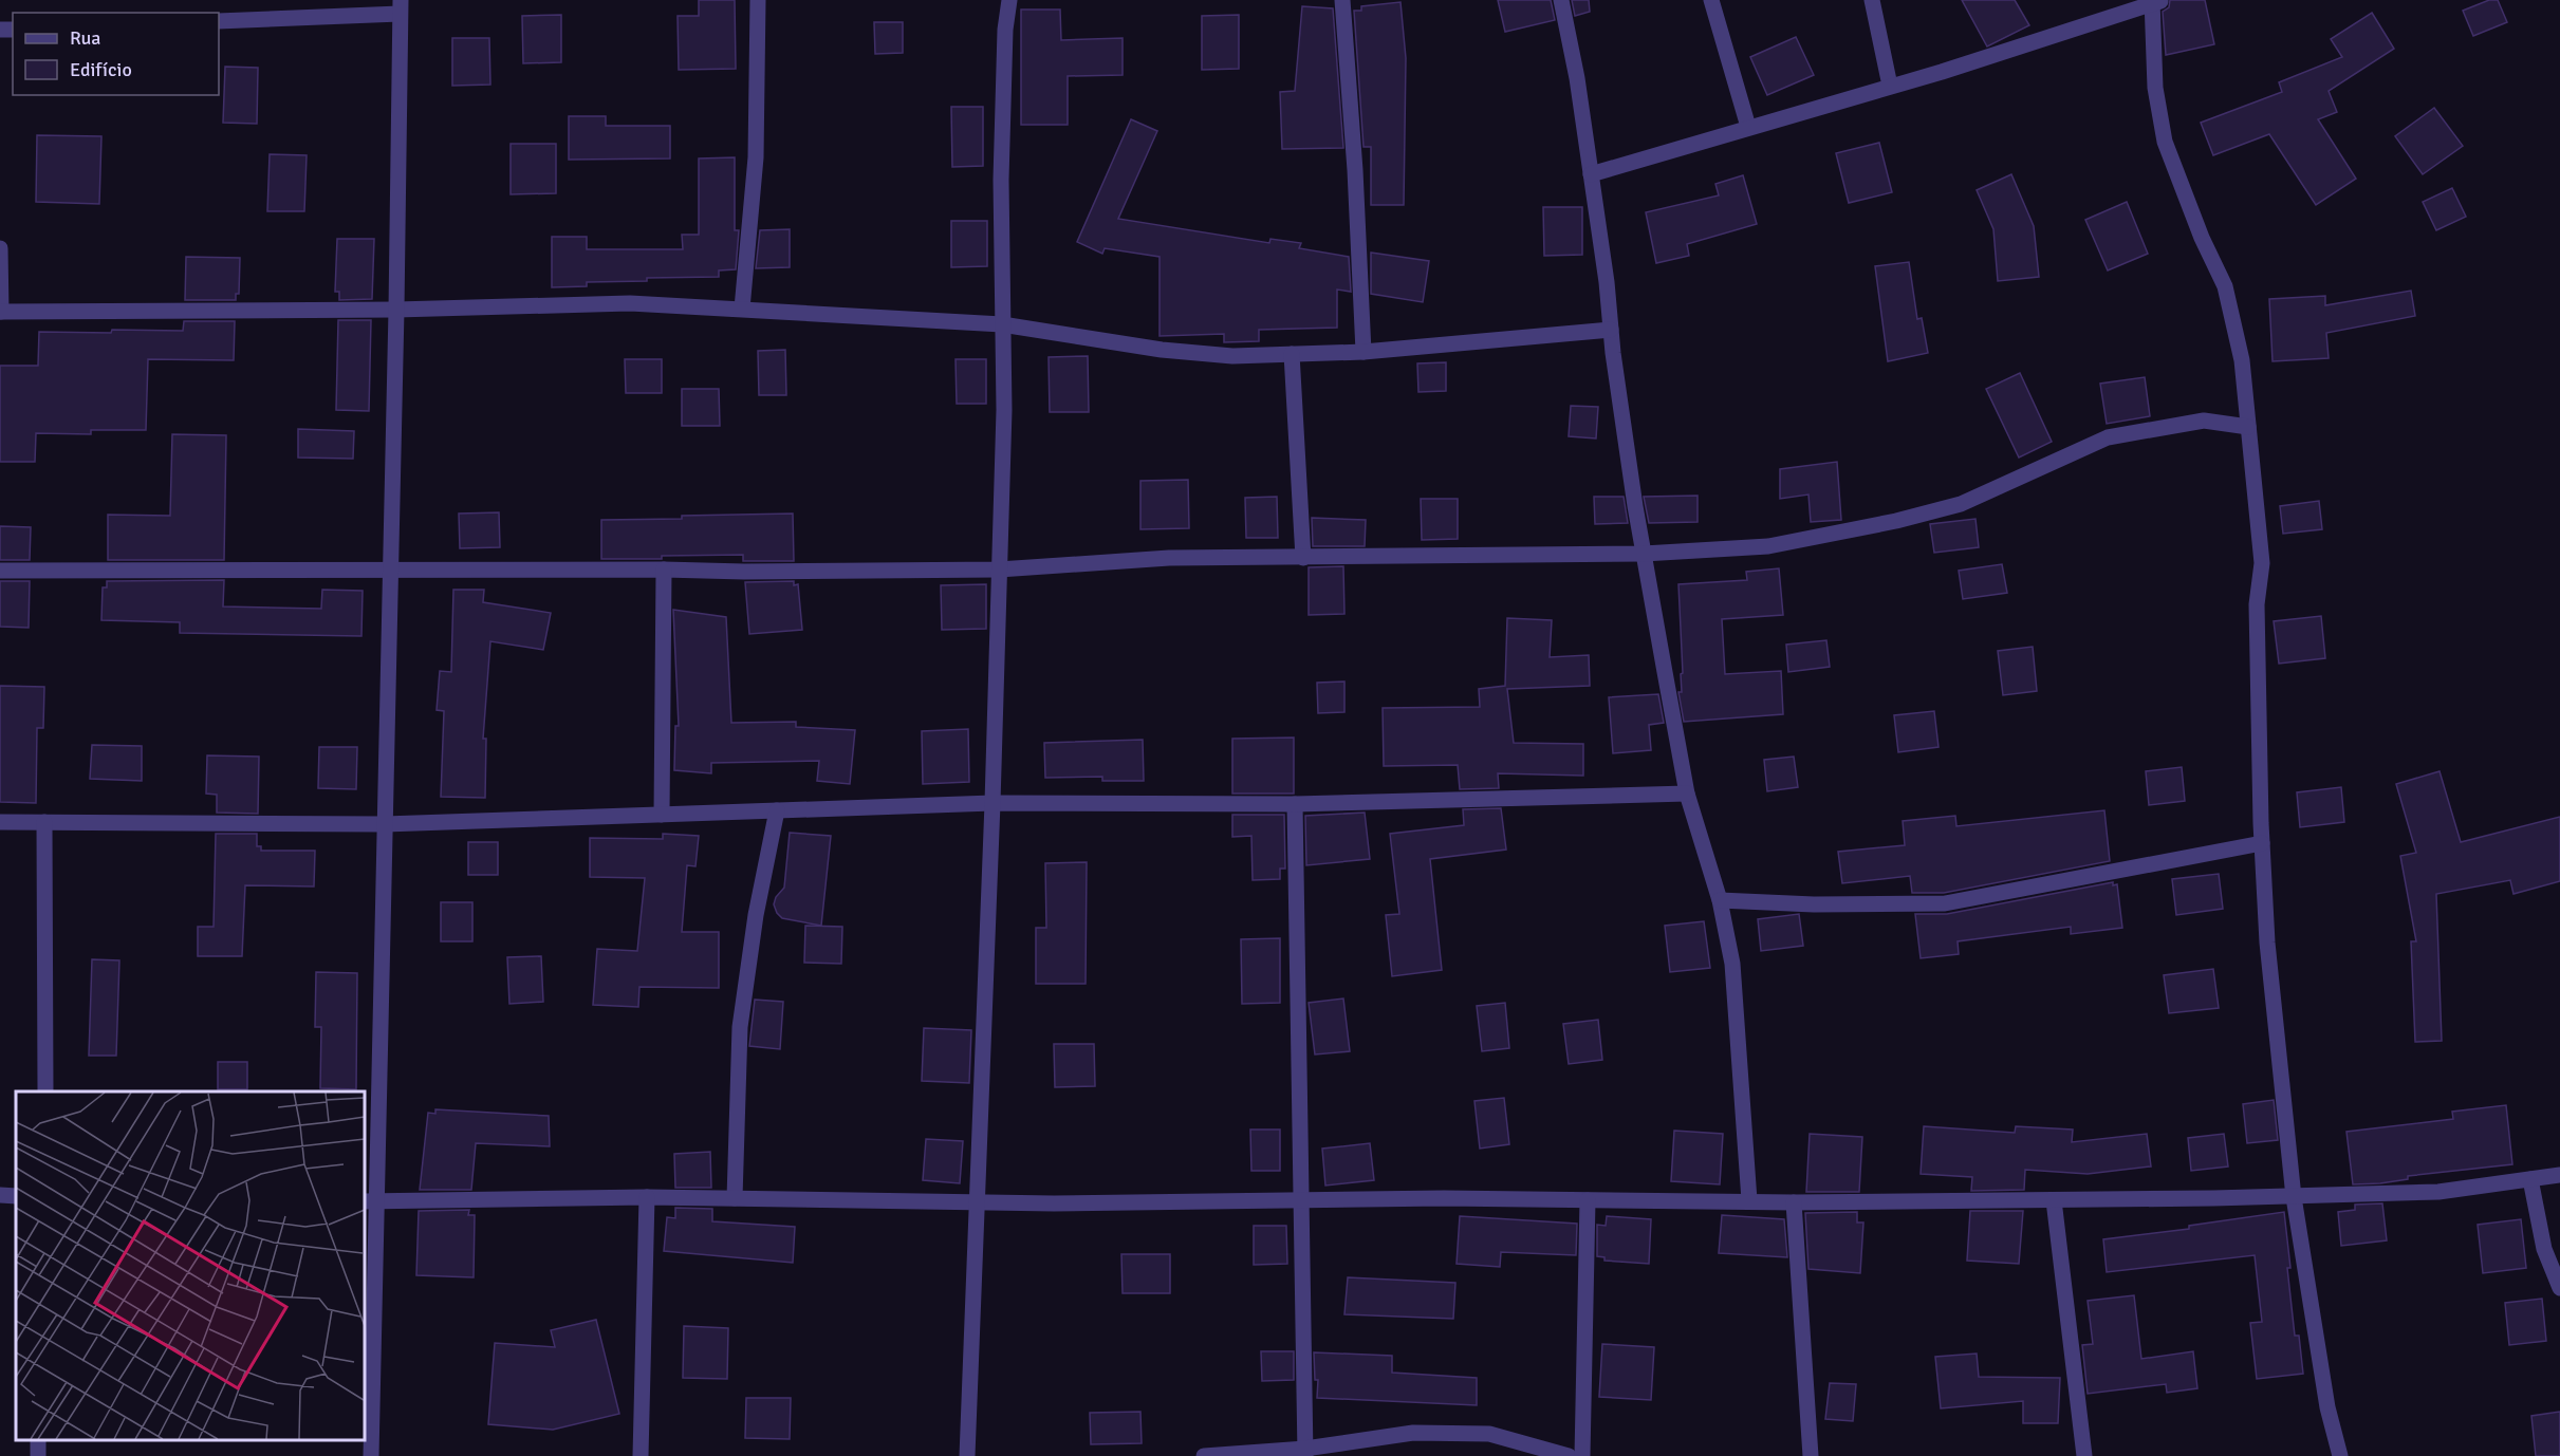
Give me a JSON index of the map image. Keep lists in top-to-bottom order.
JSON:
{
  "legend": ["Rua", "Edifício"]
}
